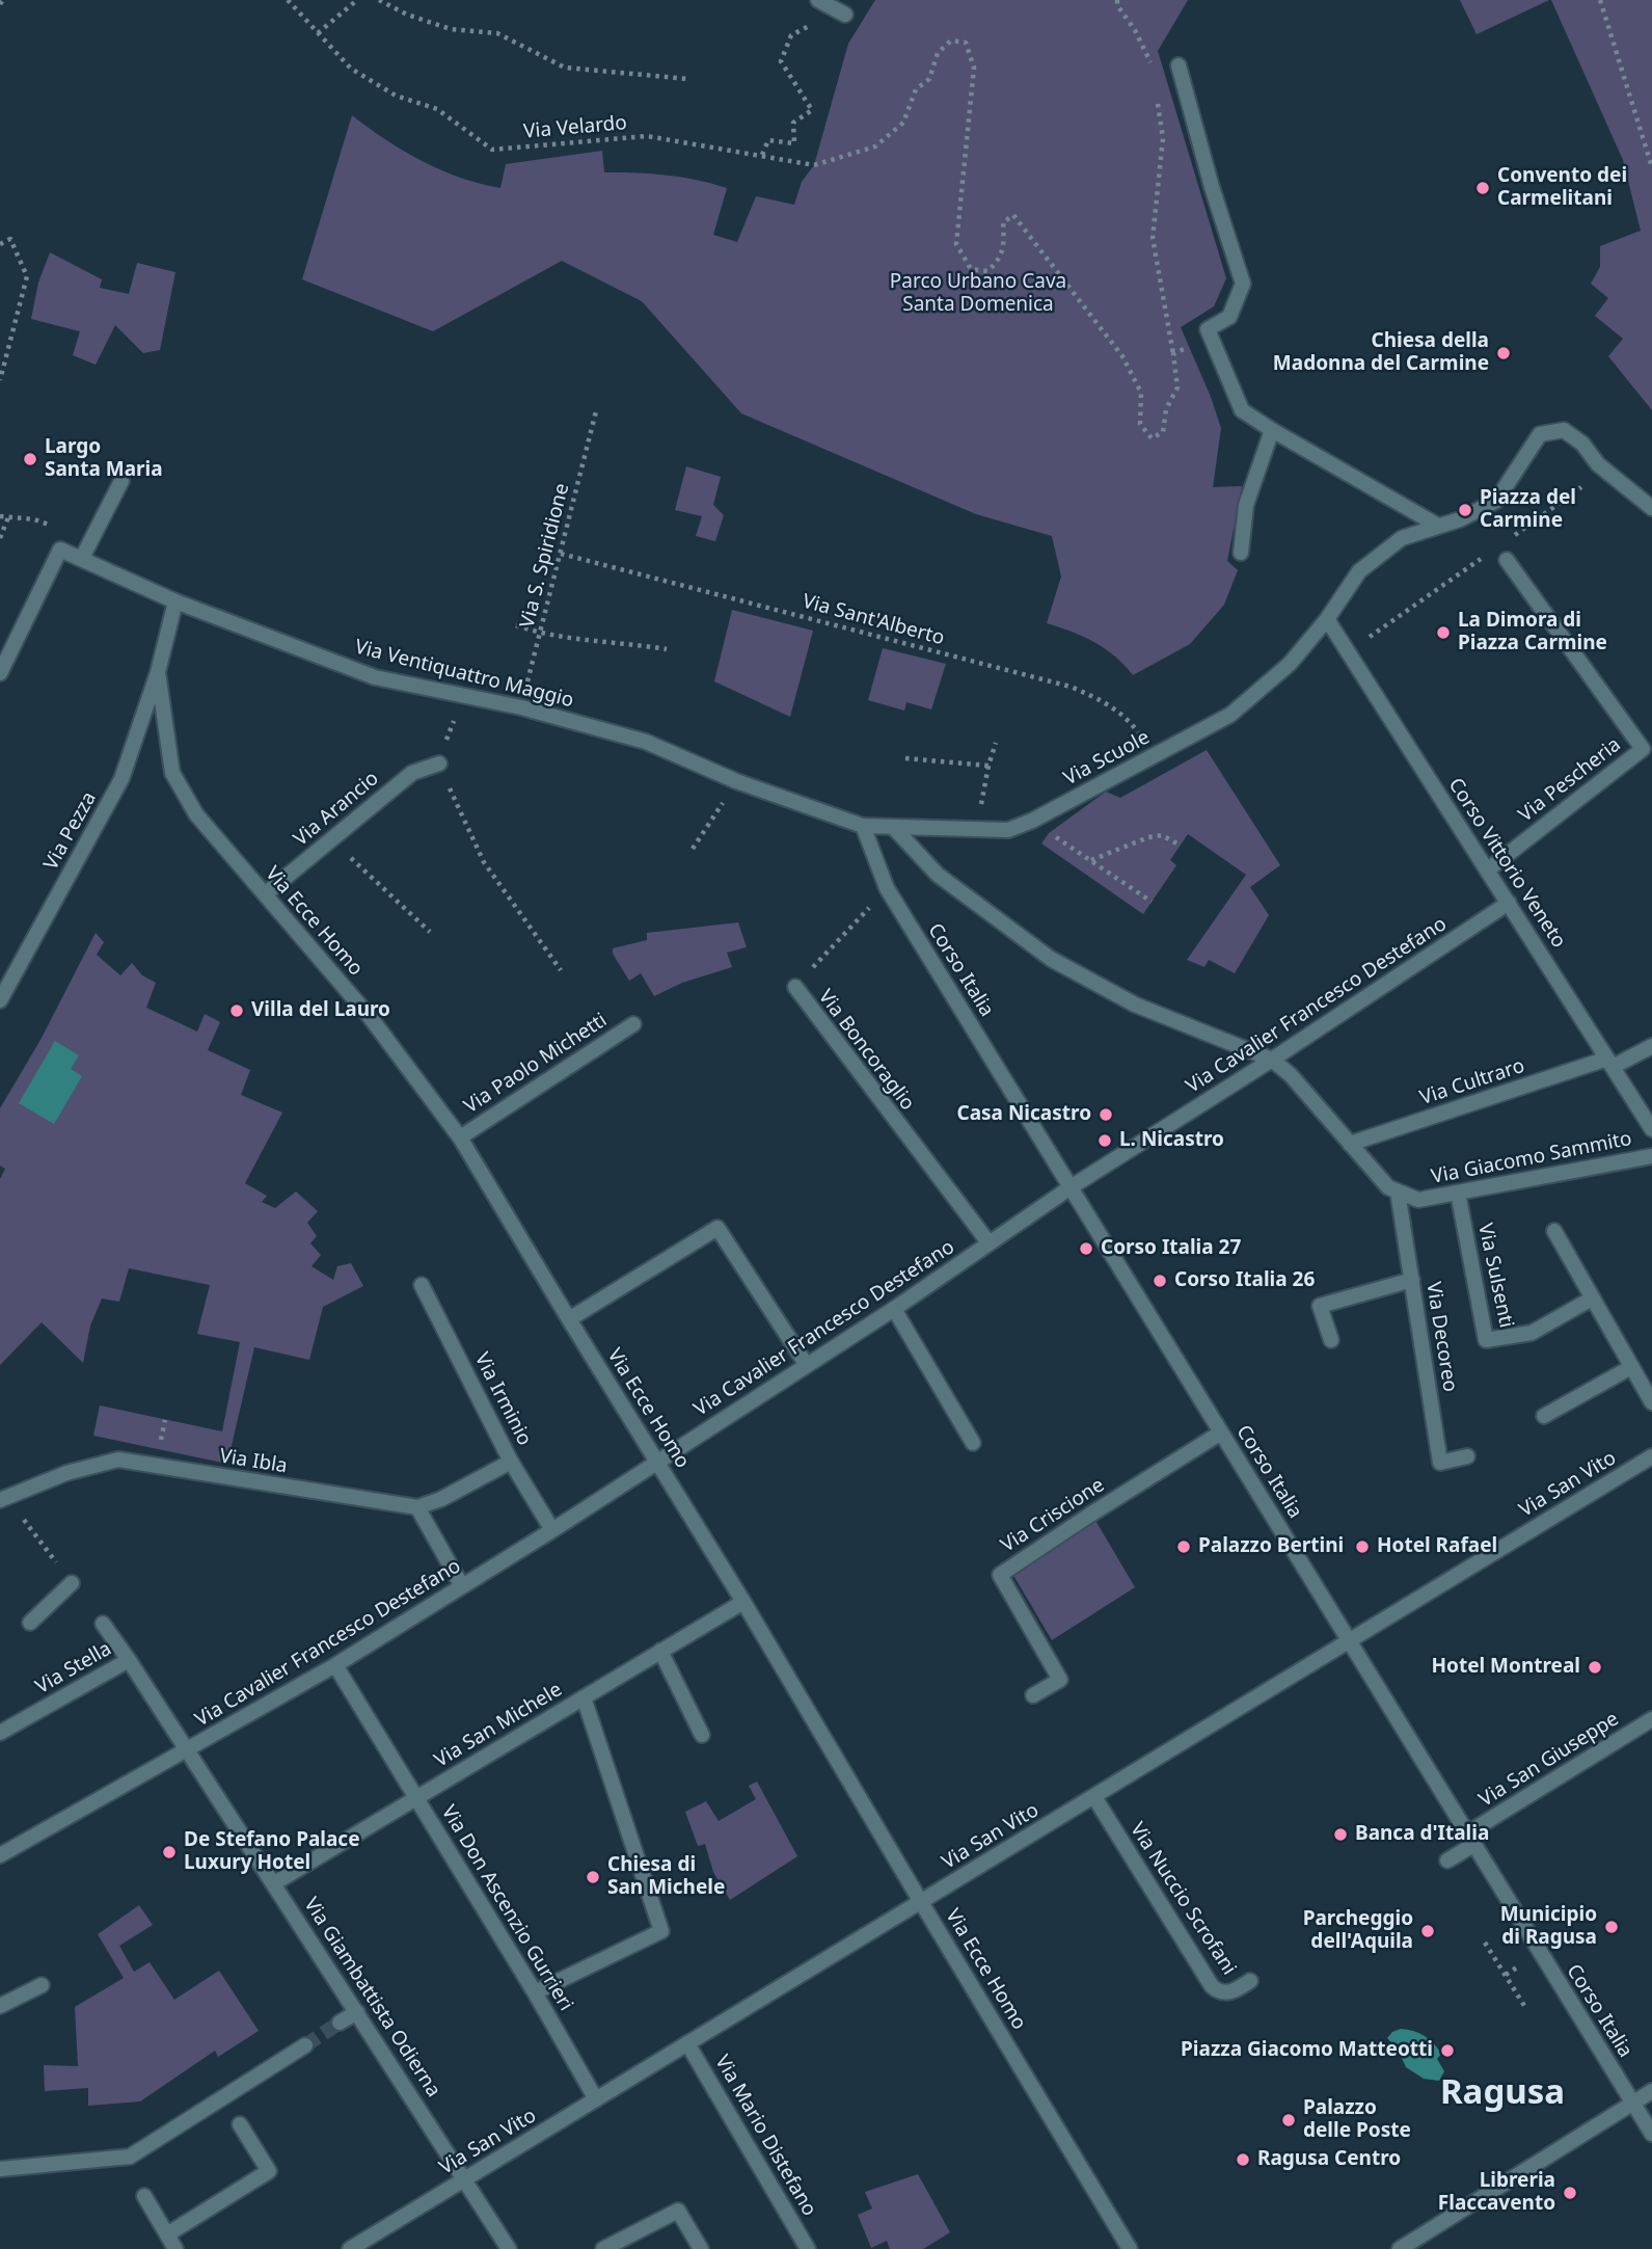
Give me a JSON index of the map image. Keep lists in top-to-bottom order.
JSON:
{
  "streets": {
    "street": [
      "Via Ventiquattro Maggio",
      "Via Scuole",
      "Via Pescheria",
      "Via Arancio",
      "Via Pezza",
      "Corso Vittorio Veneto",
      "Via Ecce Homo",
      "Corso Italia",
      "Via Cavalier Francesco Destefano",
      "Via Boncoraglio",
      "Via Paolo Michetti",
      "Via Cultraro",
      "Via Giacomo Sammito",
      "Via Sulsenti",
      "Via Decoreo",
      "Via Irminio",
      "Via Ibla",
      "Via San Vito",
      "Via Criscione",
      "Via Stella",
      "Via San Michele",
      "Via San Giuseppe",
      "Via Nuccio Scrofani",
      "Via Don Ascenzio Gurrieri",
      "Via Giambattista Odierna",
      "Via Mario Distefano"
    ],
    "path": ["Via Velardo", "Via S. Spiridione", "Via Sant'Alberto"]
  },
  "crossings": [
    ["Via S. Spiridione", "Via Sant'Alberto"],
    ["Via S. Spiridione", "Via Ventiquattro Maggio"],
    ["Via Sant'Alberto", "Via Scuole"],
    ["Via Ventiquattro Maggio", "Via Scuole"],
    ["Via Ventiquattro Maggio", "Via Ecce Homo"],
    ["Via Ventiquattro Maggio", "Corso Italia"],
    ["Via Scuole", "Corso Vittorio Veneto"],
    ["Via Scuole", "Corso Italia"],
    ["Via Pescheria", "Corso Vittorio Veneto"],
    ["Via Arancio", "Via Ecce Homo"],
    ["Via Pezza", "Via Ecce Homo"],
    ["Corso Vittorio Veneto", "Via Cavalier Francesco Destefano"],
    ["Corso Vittorio Veneto", "Via Cultraro"],
    ["Via Ecce Homo", "Via Cavalier Francesco Destefano"],
    ["Via Ecce Homo", "Via Paolo Michetti"],
    ["Via Ecce Homo", "Via San Vito"],
    ["Via Ecce Homo", "Via San Michele"],
    ["Corso Italia", "Via Cavalier Francesco Destefano"],
    ["Corso Italia", "Via Boncoraglio"],
    ["Corso Italia", "Via San Vito"],
    ["Corso Italia", "Via Criscione"],
    ["Corso Italia", "Via San Giuseppe"],
    ["Via Cavalier Francesco Destefano", "Via Boncoraglio"],
    ["Via Cavalier Francesco Destefano", "Via Irminio"],
    ["Via Cavalier Francesco Destefano", "Via Don Ascenzio Gurrieri"],
    ["Via Cavalier Francesco Destefano", "Via Giambattista Odierna"],
    ["Via Giacomo Sammito", "Via Sulsenti"],
    ["Via Giacomo Sammito", "Via Decoreo"],
    ["Via San Vito", "Via Nuccio Scrofani"],
    ["Via San Vito", "Via Don Ascenzio Gurrieri"],
    ["Via San Vito", "Via Giambattista Odierna"],
    ["Via San Vito", "Via Mario Distefano"],
    ["Via Stella", "Via Giambattista Odierna"],
    ["Via San Michele", "Via Don Ascenzio Gurrieri"],
    ["Via San Michele", "Via Giambattista Odierna"]
  ],
  "districts": ["Ragusa"],
  "parks": ["Parco Urbano Cava Santa Domenica"],
  "places": [
    "Convento dei Carmelitani",
    "Chiesa della Madonna del Carmine",
    "Largo Santa Maria",
    "Piazza del Carmine",
    "La Dimora di Piazza Carmine",
    "Villa del Lauro",
    "Casa Nicastro",
    "L. Nicastro",
    "Corso Italia 27",
    "Corso Italia 26",
    "Palazzo Bertini",
    "Hotel Rafael",
    "Hotel Montreal",
    "Banca d'Italia",
    "De Stefano Palace Luxury Hotel",
    "Chiesa di San Michele",
    "Municipio di Ragusa",
    "Parcheggio dell'Aquila",
    "Piazza Giacomo Matteotti",
    "Palazzo delle Poste",
    "Ragusa Centro",
    "Libreria Flaccavento"
  ]
}
